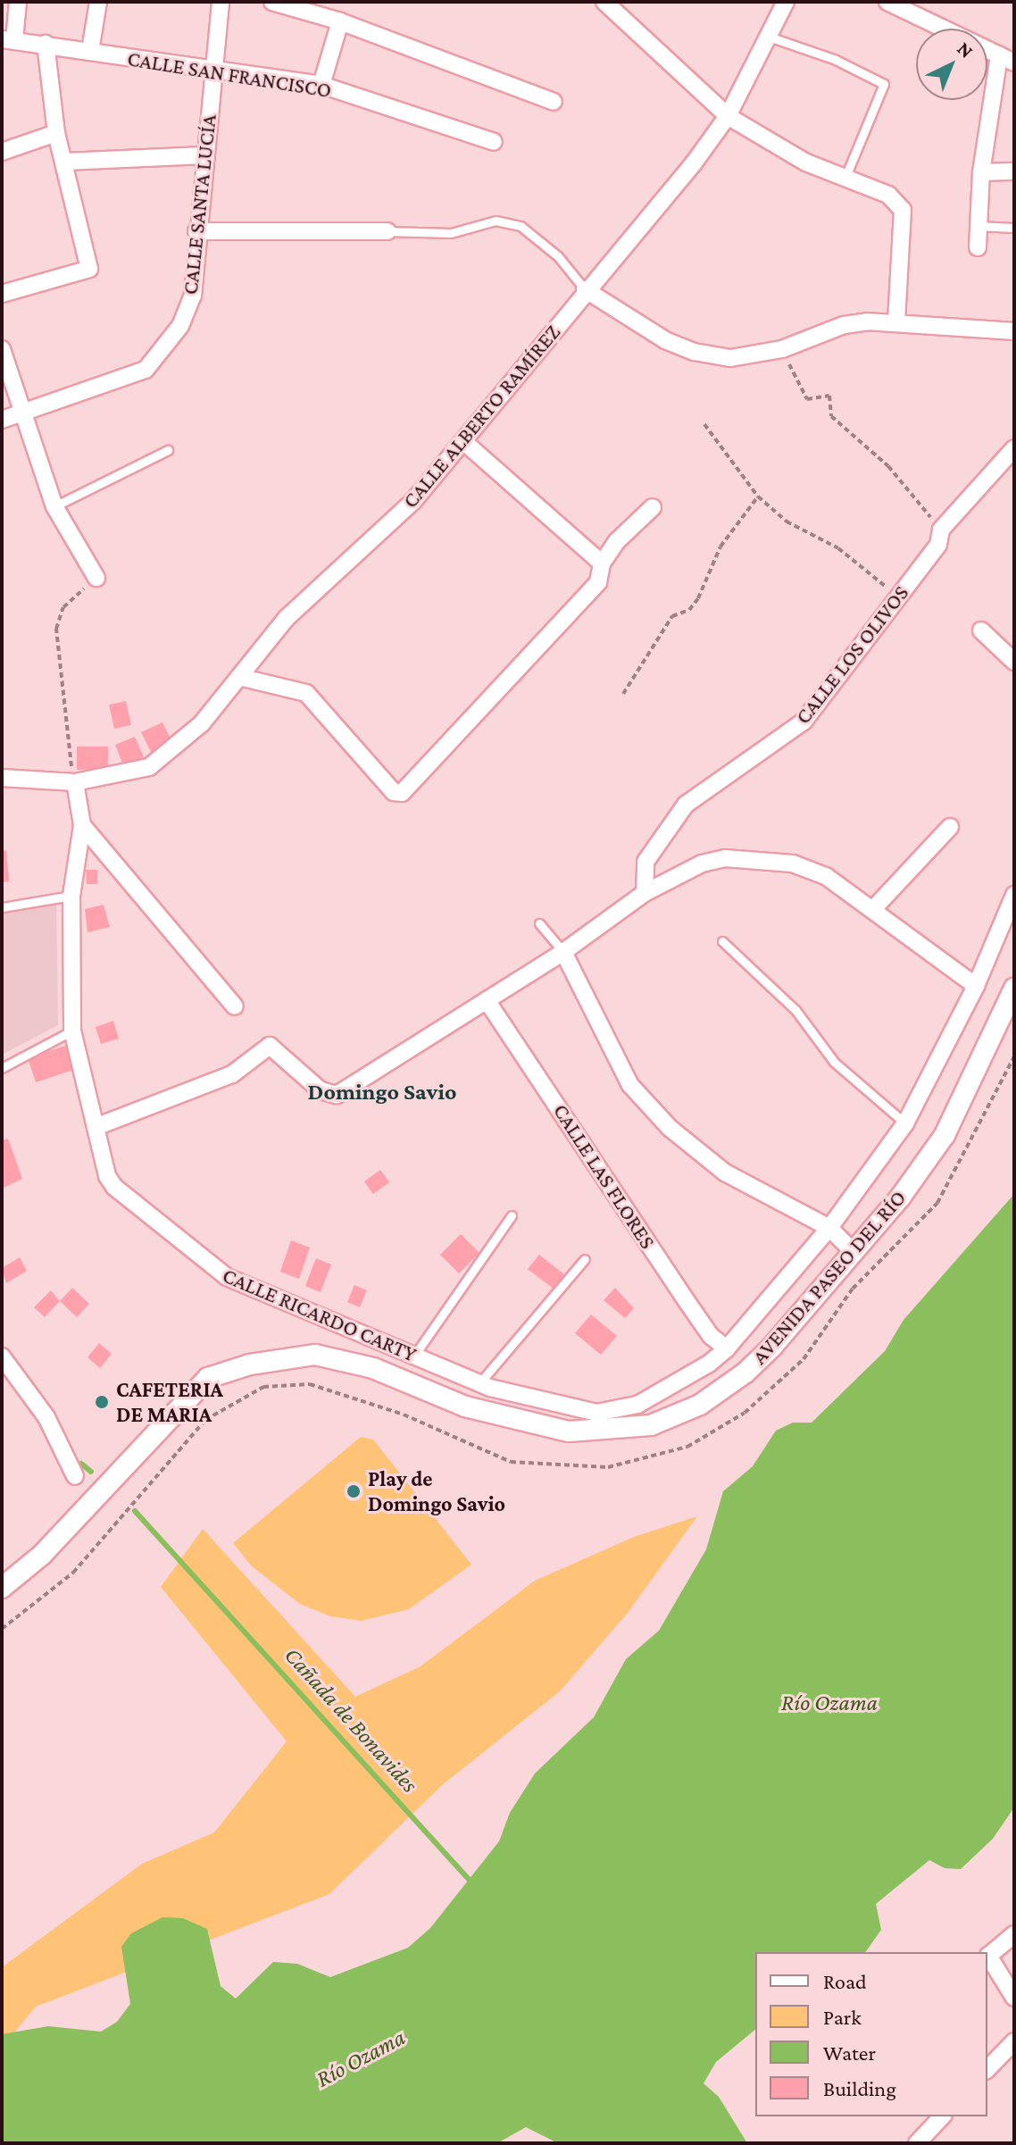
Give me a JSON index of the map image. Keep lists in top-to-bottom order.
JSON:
{
  "streets": {
    "street": [
      "CALLE SAN FRANCISCO",
      "CALLE SANTA LUCÍA",
      "CALLE ALBERTO RAMÍREZ",
      "CALLE LOS OLIVOS",
      "CALLE LAS FLORES",
      "AVENIDA PASEO DEL RÍO",
      "CALLE RICARDO CARTY"
    ]
  },
  "crossings": [
    ["CALLE SAN FRANCISCO", "CALLE SANTA LUCÍA"],
    ["CALLE ALBERTO RAMÍREZ", "CALLE RICARDO CARTY"],
    ["CALLE LAS FLORES", "AVENIDA PASEO DEL RÍO"],
    ["CALLE LAS FLORES", "CALLE RICARDO CARTY"],
    ["AVENIDA PASEO DEL RÍO", "CALLE RICARDO CARTY"]
  ],
  "districts": ["Domingo Savio"],
  "water": ["Río Ozama", "Cañada de Bonavides"],
  "places": ["CAFETERIA DE MARIA", "Play de Domingo Savio"],
  "legend": [
    "Road",
    "Park",
    "Water",
    "Building"
  ],
  "north": "top right"
}
